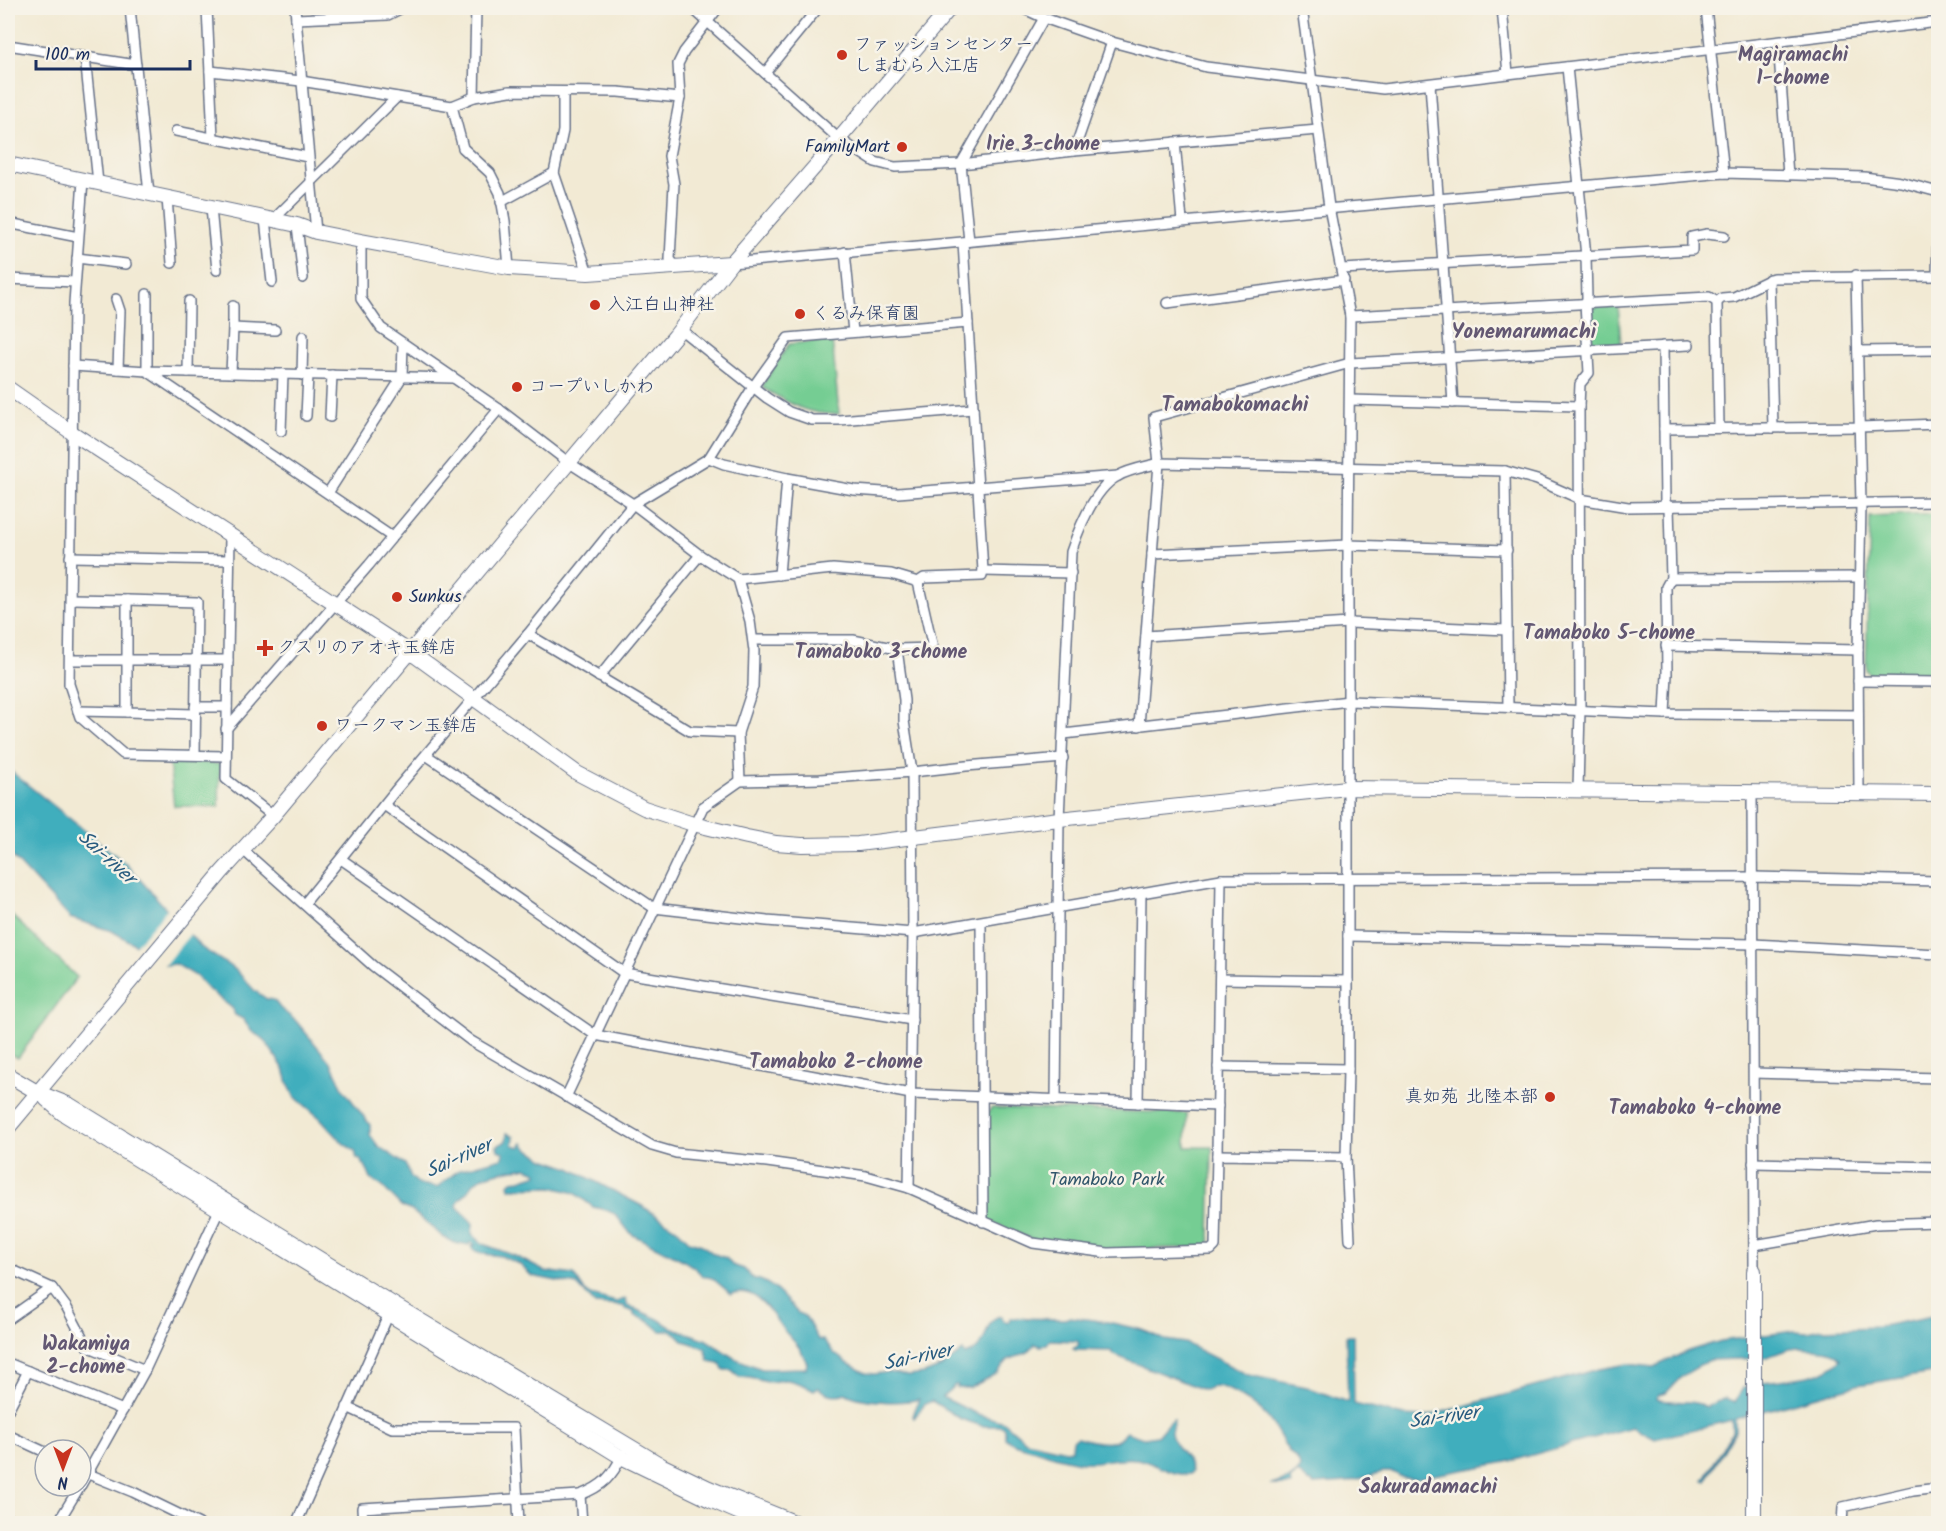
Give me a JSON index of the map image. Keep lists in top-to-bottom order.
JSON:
{
  "districts": [
    "Magiramachi 1-chome",
    "Irie 3-chome",
    "Yonemarumachi",
    "Tamabokomachi",
    "Tamaboko 5-chome",
    "Tamaboko 3-chome",
    "Tamaboko 2-chome",
    "Tamaboko 4-chome",
    "Wakamiya 2-chome",
    "Sakuradamachi"
  ],
  "water": ["Sai-river"],
  "parks": ["Tamaboko Park"],
  "places": {
    "other": [
      "ファッションセンター しまむら入江店",
      "FamilyMart",
      "入江白山神社",
      "くるみ保育園",
      "コープいしかわ",
      "Sunkus",
      "ワークマン玉鉾店",
      "真如苑 北陸本部"
    ],
    "health": ["クスリのアオキ玉鉾店"]
  },
  "scale_bar": "100 m",
  "north": "bottom"
}
